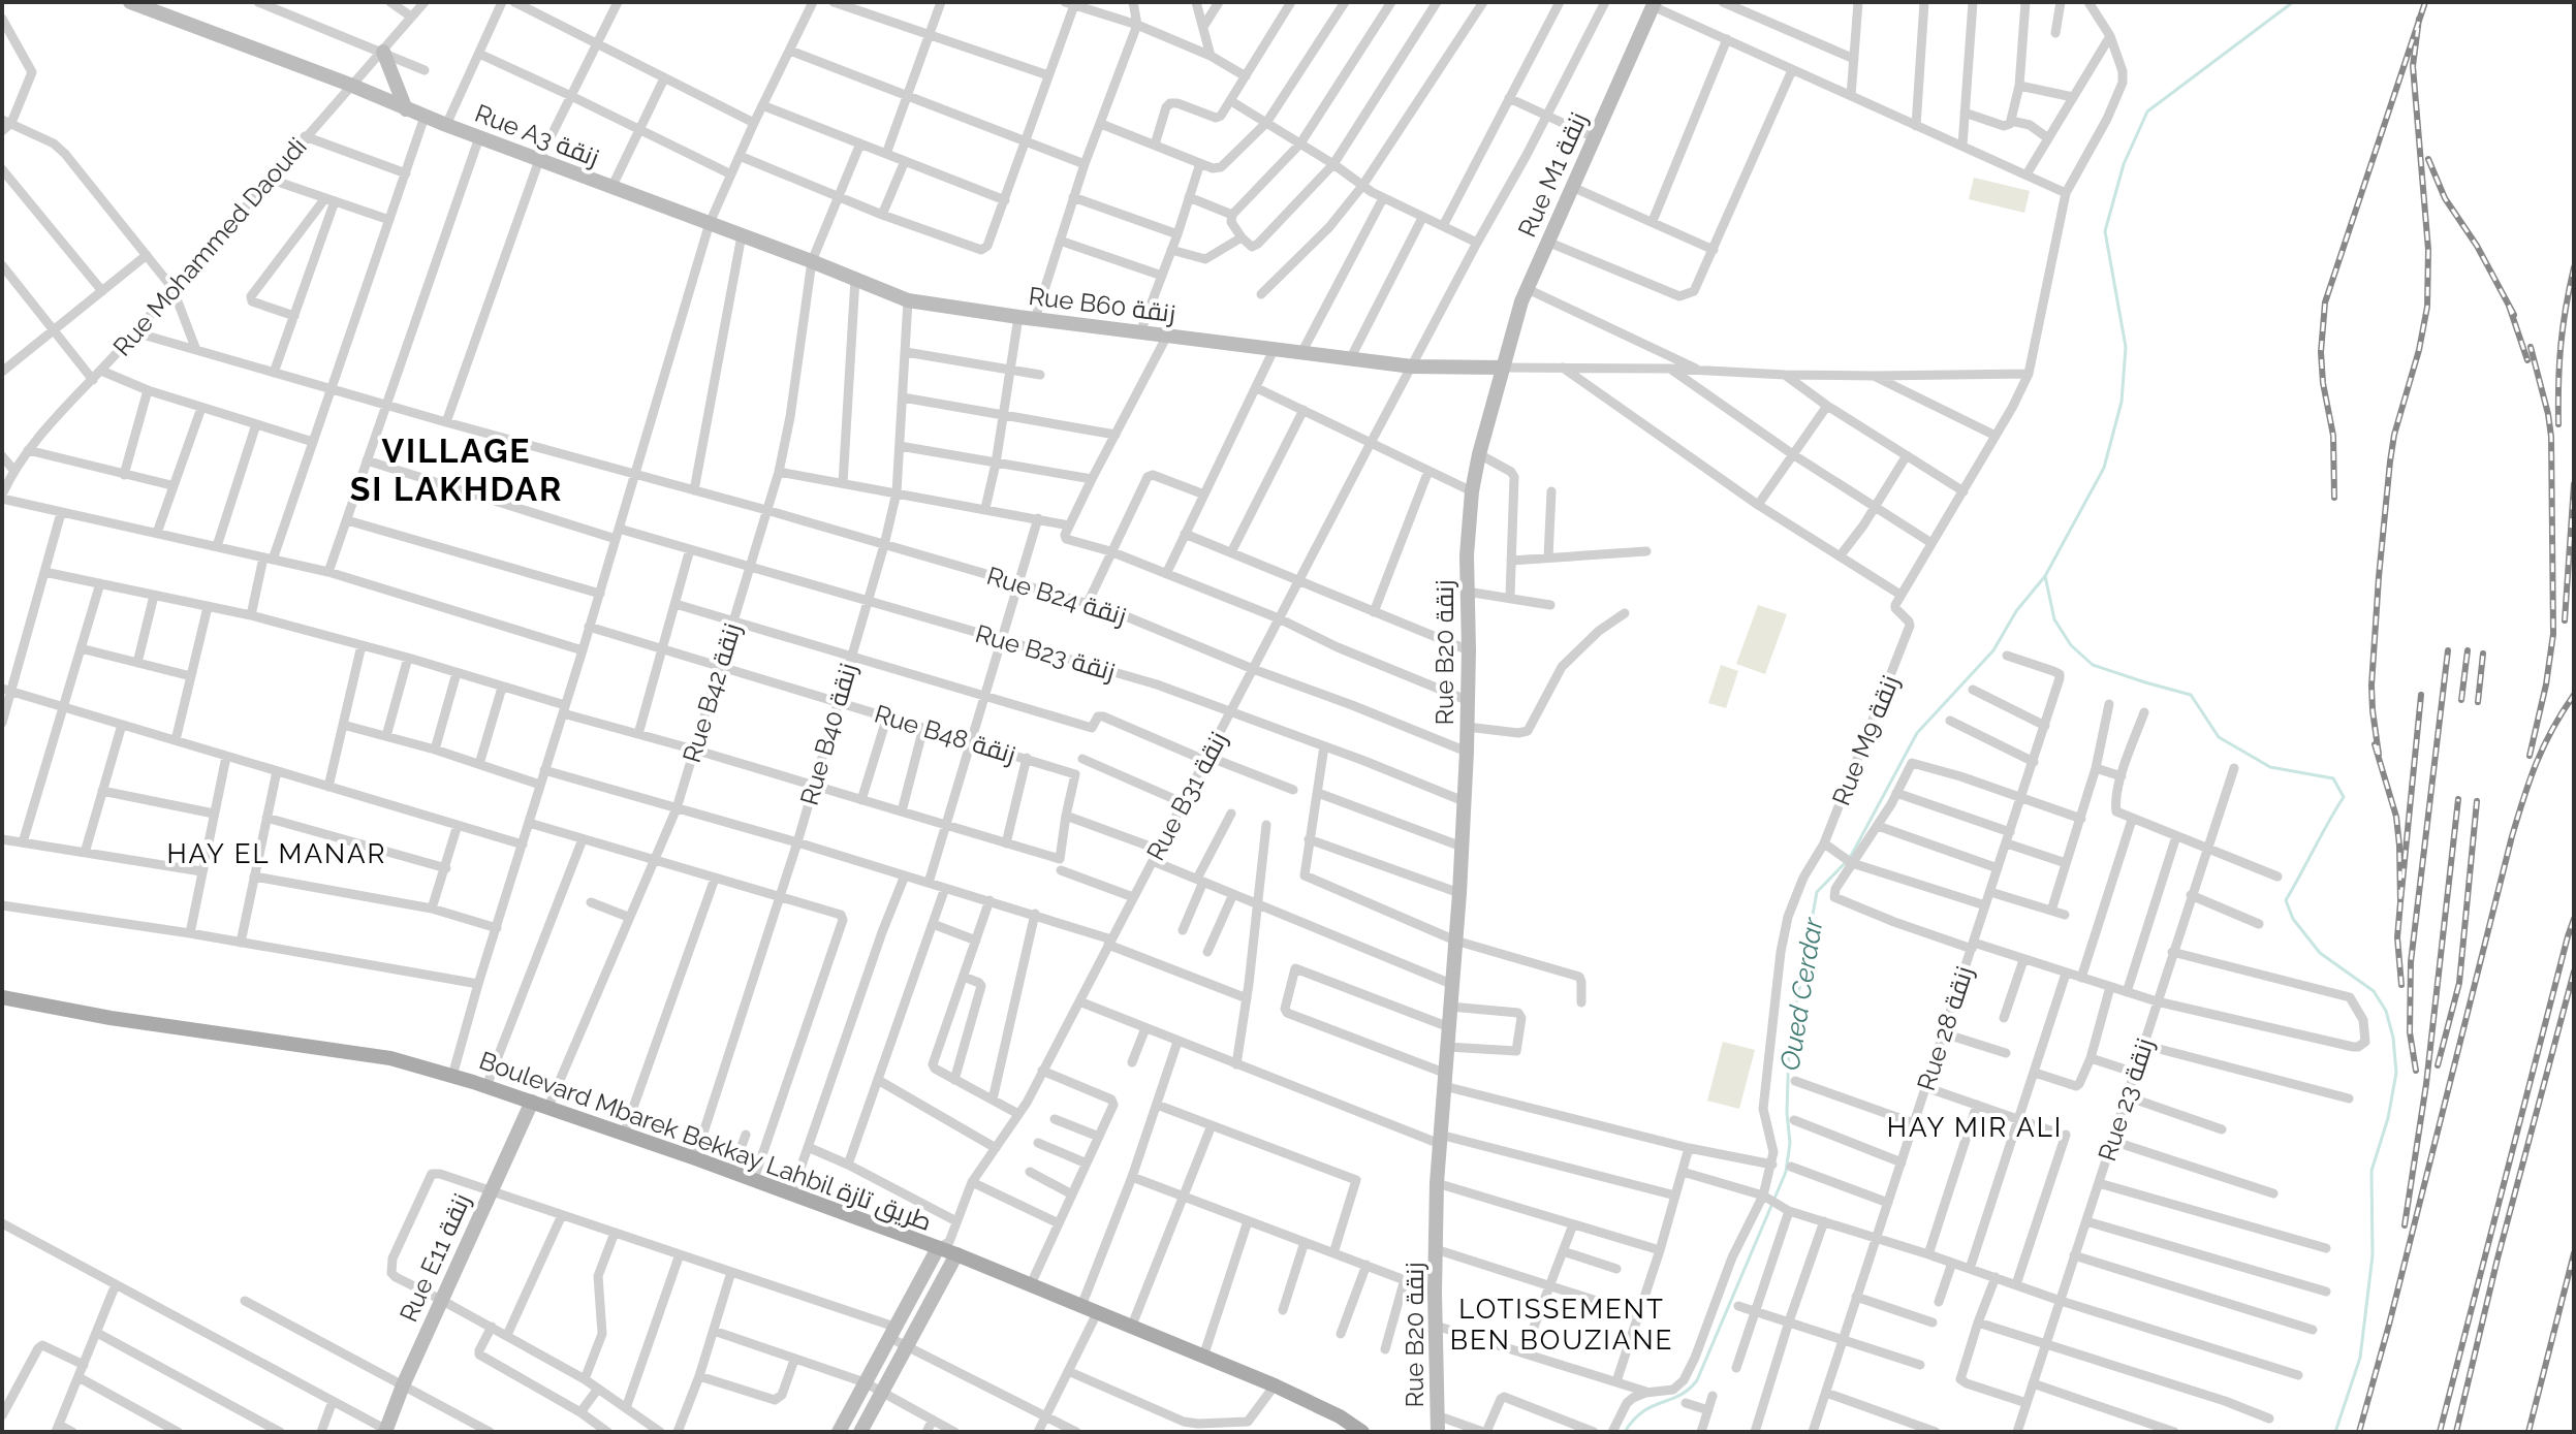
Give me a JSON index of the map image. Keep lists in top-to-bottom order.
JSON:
{
  "streets": {
    "main road": ["Boulevard Mbarek Bekkay Lahbil طريق تازة"],
    "street": [
      "Rue A3 زنقة",
      "Rue M1 زنقة",
      "Rue Mohammed Daoudi",
      "Rue B60 زنقة",
      "Rue B24 زنقة",
      "Rue B23 زنقة",
      "Rue B20 زنقة",
      "Rue B42 زنقة",
      "Rue B40 زنقة",
      "Rue B48 زنقة",
      "Rue M9 زنقة",
      "Rue B31 زنقة",
      "Rue 28 زنقة",
      "Rue 23 زنقة",
      "Rue E11 زنقة"
    ]
  },
  "crossings": [
    ["Rue A3 زنقة", "Rue Mohammed Daoudi"],
    ["Rue A3 زنقة", "Rue B60 زنقة"],
    ["Rue M1 زنقة", "Rue B60 زنقة"],
    ["Rue M1 زنقة", "Rue B20 زنقة"],
    ["Rue Mohammed Daoudi", "Rue B24 زنقة"],
    ["Rue B60 زنقة", "Rue B20 زنقة"],
    ["Rue B60 زنقة", "Rue B42 زنقة"],
    ["Rue B60 زنقة", "Rue B40 زنقة"],
    ["Rue B60 زنقة", "Rue B31 زنقة"],
    ["Rue B24 زنقة", "Rue B20 زنقة"],
    ["Rue B24 زنقة", "Rue B42 زنقة"],
    ["Rue B24 زنقة", "Rue B40 زنقة"],
    ["Rue B24 زنقة", "Rue B31 زنقة"],
    ["Rue B23 زنقة", "Rue B20 زنقة"],
    ["Rue B23 زنقة", "Rue B42 زنقة"],
    ["Rue B23 زنقة", "Rue B40 زنقة"],
    ["Rue B23 زنقة", "Rue B31 زنقة"],
    ["Rue B42 زنقة", "Rue B48 زنقة"],
    ["Rue B42 زنقة", "Boulevard Mbarek Bekkay Lahbil طريق تازة"],
    ["Rue B40 زنقة", "Rue B48 زنقة"],
    ["Rue B40 زنقة", "Boulevard Mbarek Bekkay Lahbil طريق تازة"],
    ["Rue B31 زنقة", "Boulevard Mbarek Bekkay Lahbil طريق تازة"],
    ["Boulevard Mbarek Bekkay Lahbil طريق تازة", "Rue E11 زنقة"]
  ],
  "districts": [
    "VILLAGE SI LAKHDAR",
    "HAY EL MANAR",
    "HAY MIR ALI",
    "LOTISSEMENT BEN BOUZIANE"
  ],
  "water": ["Oued Cerdar"]
}
